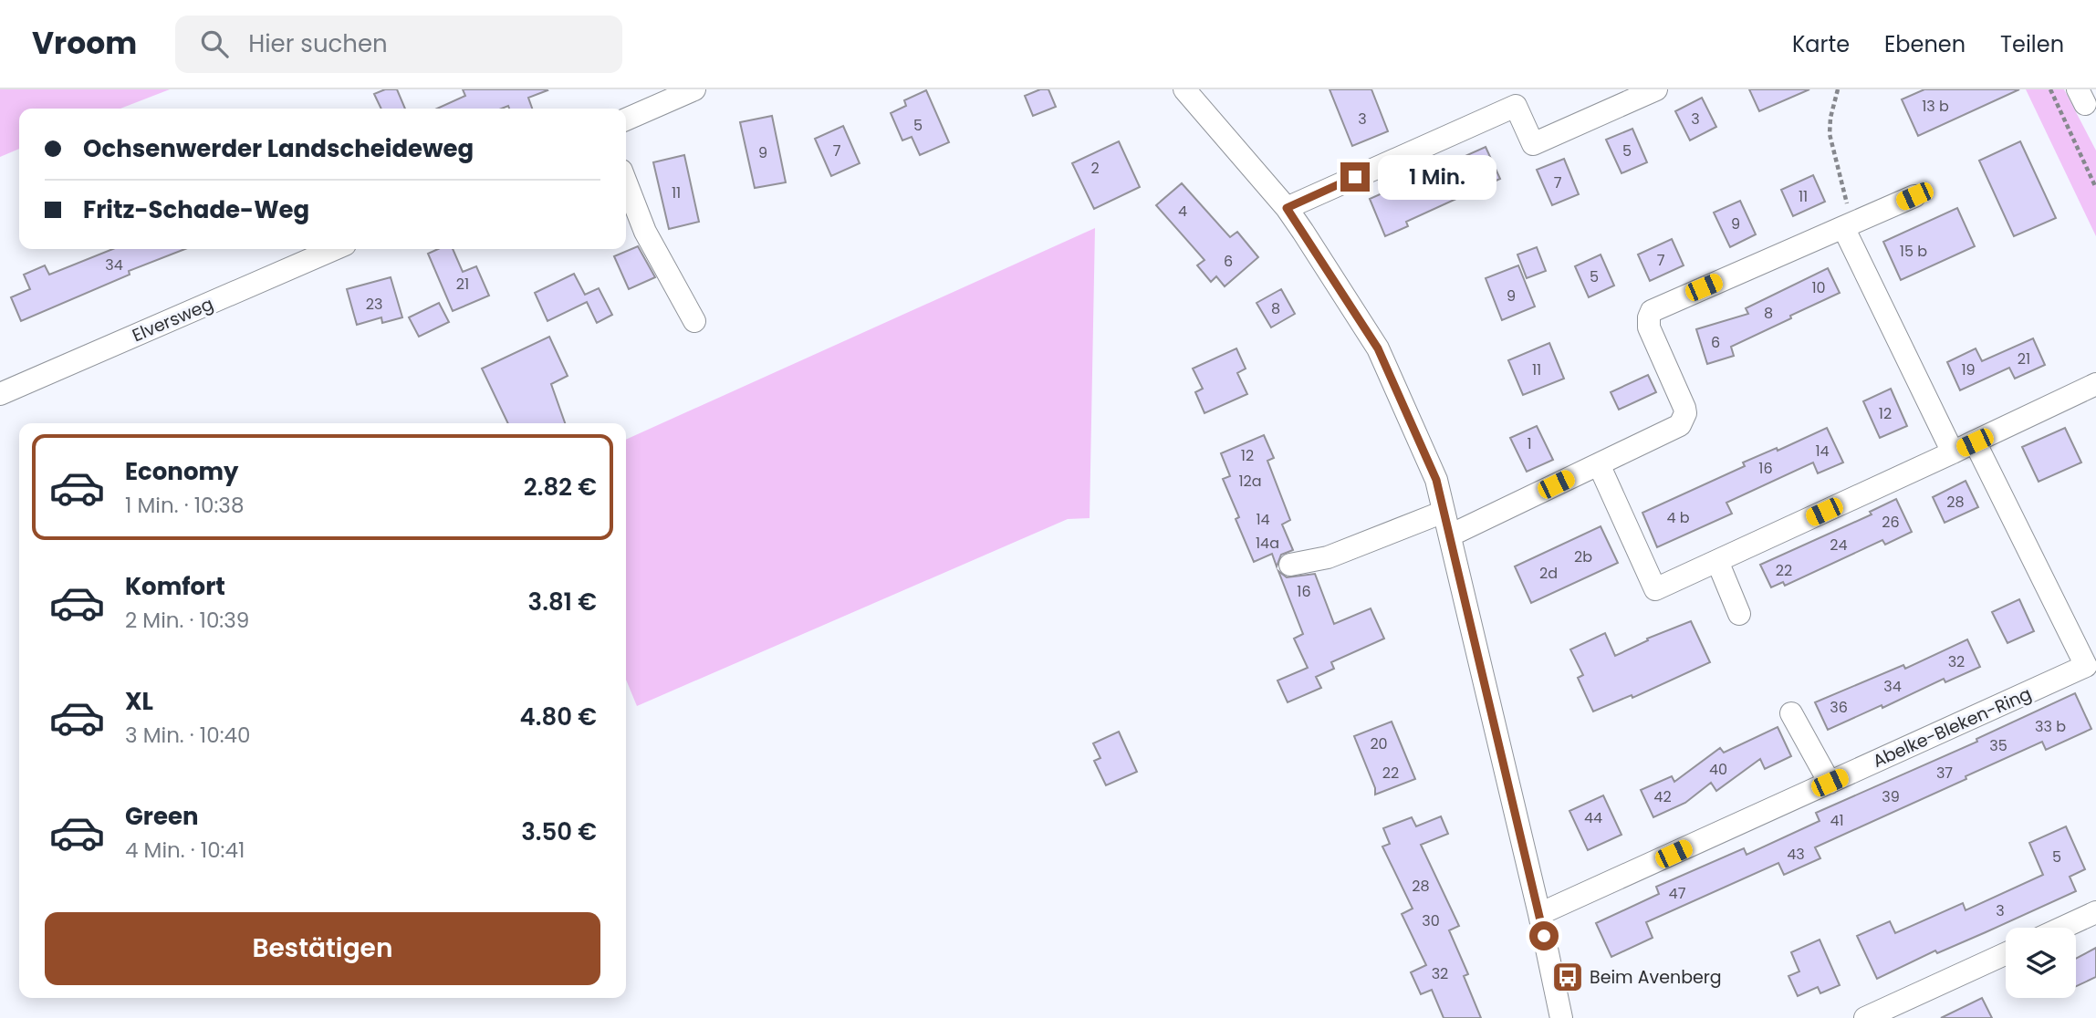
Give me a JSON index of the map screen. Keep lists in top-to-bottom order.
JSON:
{
  "streets": {
    "street": ["Elversweg", "Abelke-Bleken-Ring"]
  },
  "places": {
    "bus stop": ["Beim Avenberg"]
  },
  "house_numbers": [
    "13 b",
    "3",
    "3",
    "5",
    "7",
    "5",
    "9",
    "2",
    "7",
    "11",
    "11",
    "4",
    "9",
    "15 b",
    "7",
    "6",
    "34",
    "5",
    "21",
    "10",
    "9",
    "23",
    "8",
    "8",
    "6",
    "21",
    "11",
    "19",
    "12",
    "1",
    "14",
    "12",
    "16",
    "12a",
    "28",
    "4 b",
    "14",
    "26",
    "14a",
    "24",
    "2b",
    "22",
    "2d",
    "16",
    "32",
    "34",
    "36",
    "33 b",
    "20",
    "35",
    "40",
    "22",
    "37",
    "42",
    "39",
    "44",
    "41",
    "43",
    "5",
    "28",
    "47",
    "3",
    "30",
    "32"
  ],
  "page": {
    "header": "Vroom",
    "search": "Hier suchen",
    "nav": ["Karte", "Ebenen", "Teilen"],
    "banner": ["Ochsenwerder Landscheideweg", "Fritz-Schade-Weg"],
    "bubble": "1 Min.",
    "list": [
      {
        "name": "Economy",
        "note": "1 Min. · 10:38",
        "value": "2.82 €"
      },
      {
        "name": "Komfort",
        "note": "2 Min. · 10:39",
        "value": "3.81 €"
      },
      {
        "name": "XL",
        "note": "3 Min. · 10:40",
        "value": "4.80 €"
      },
      {
        "name": "Green",
        "note": "4 Min. · 10:41",
        "value": "3.50 €"
      }
    ],
    "buttons": "Bestätigen"
  }
}
